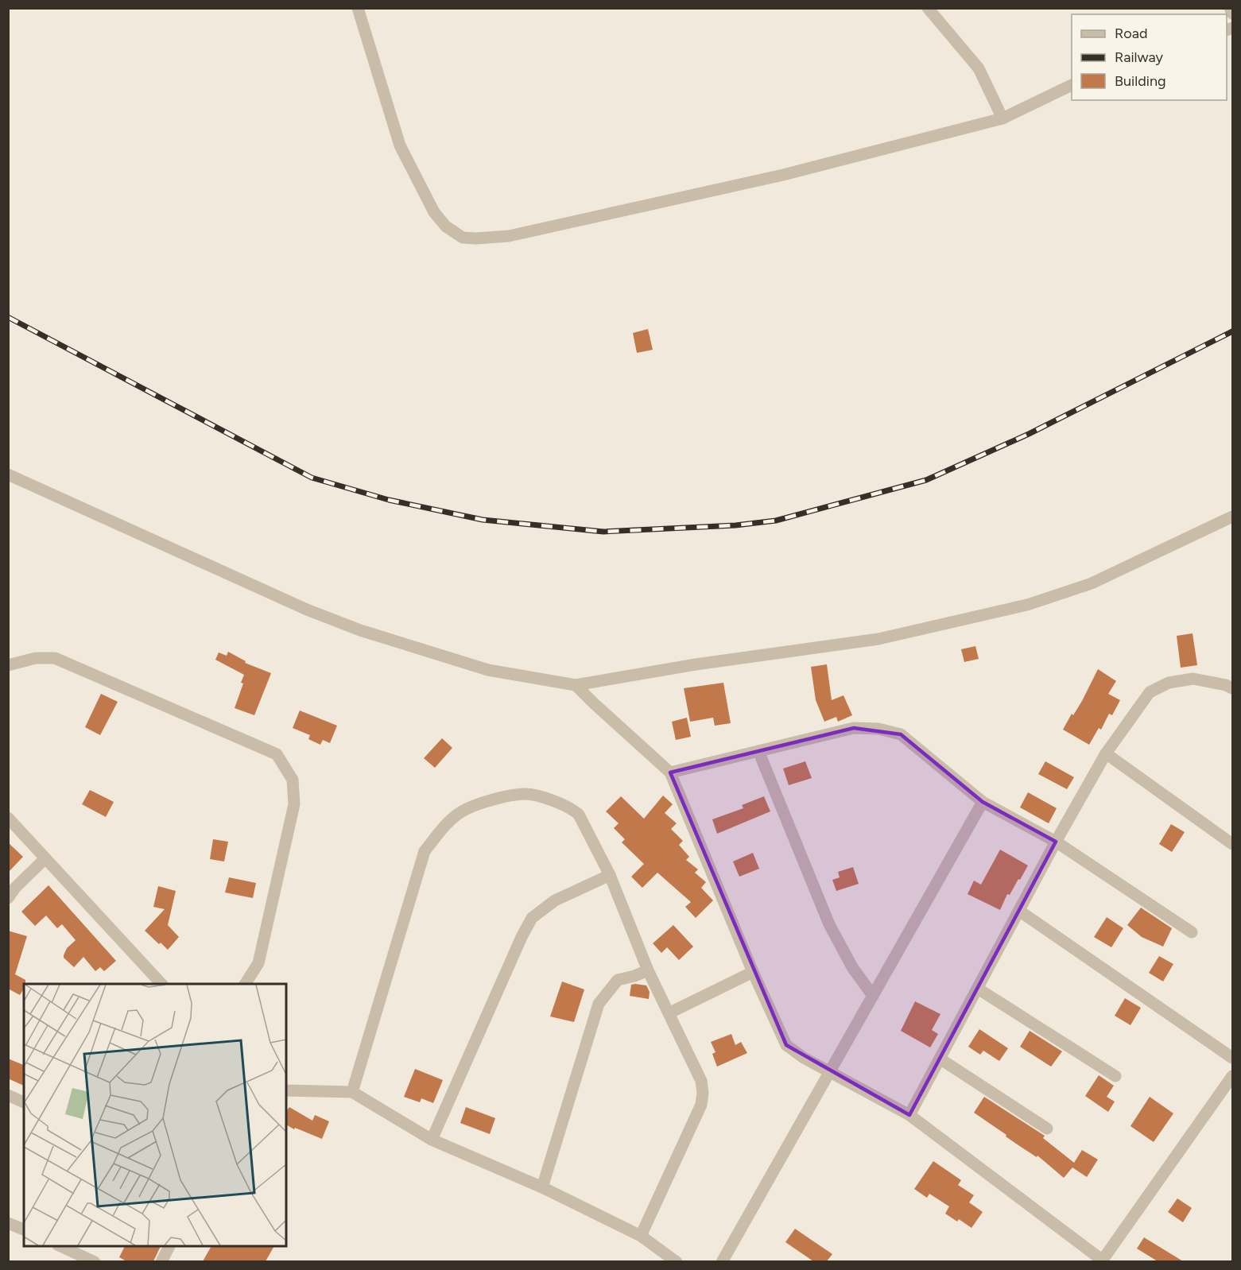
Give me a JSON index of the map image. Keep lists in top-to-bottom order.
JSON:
{
  "legend": ["Road", "Railway", "Building"]
}
